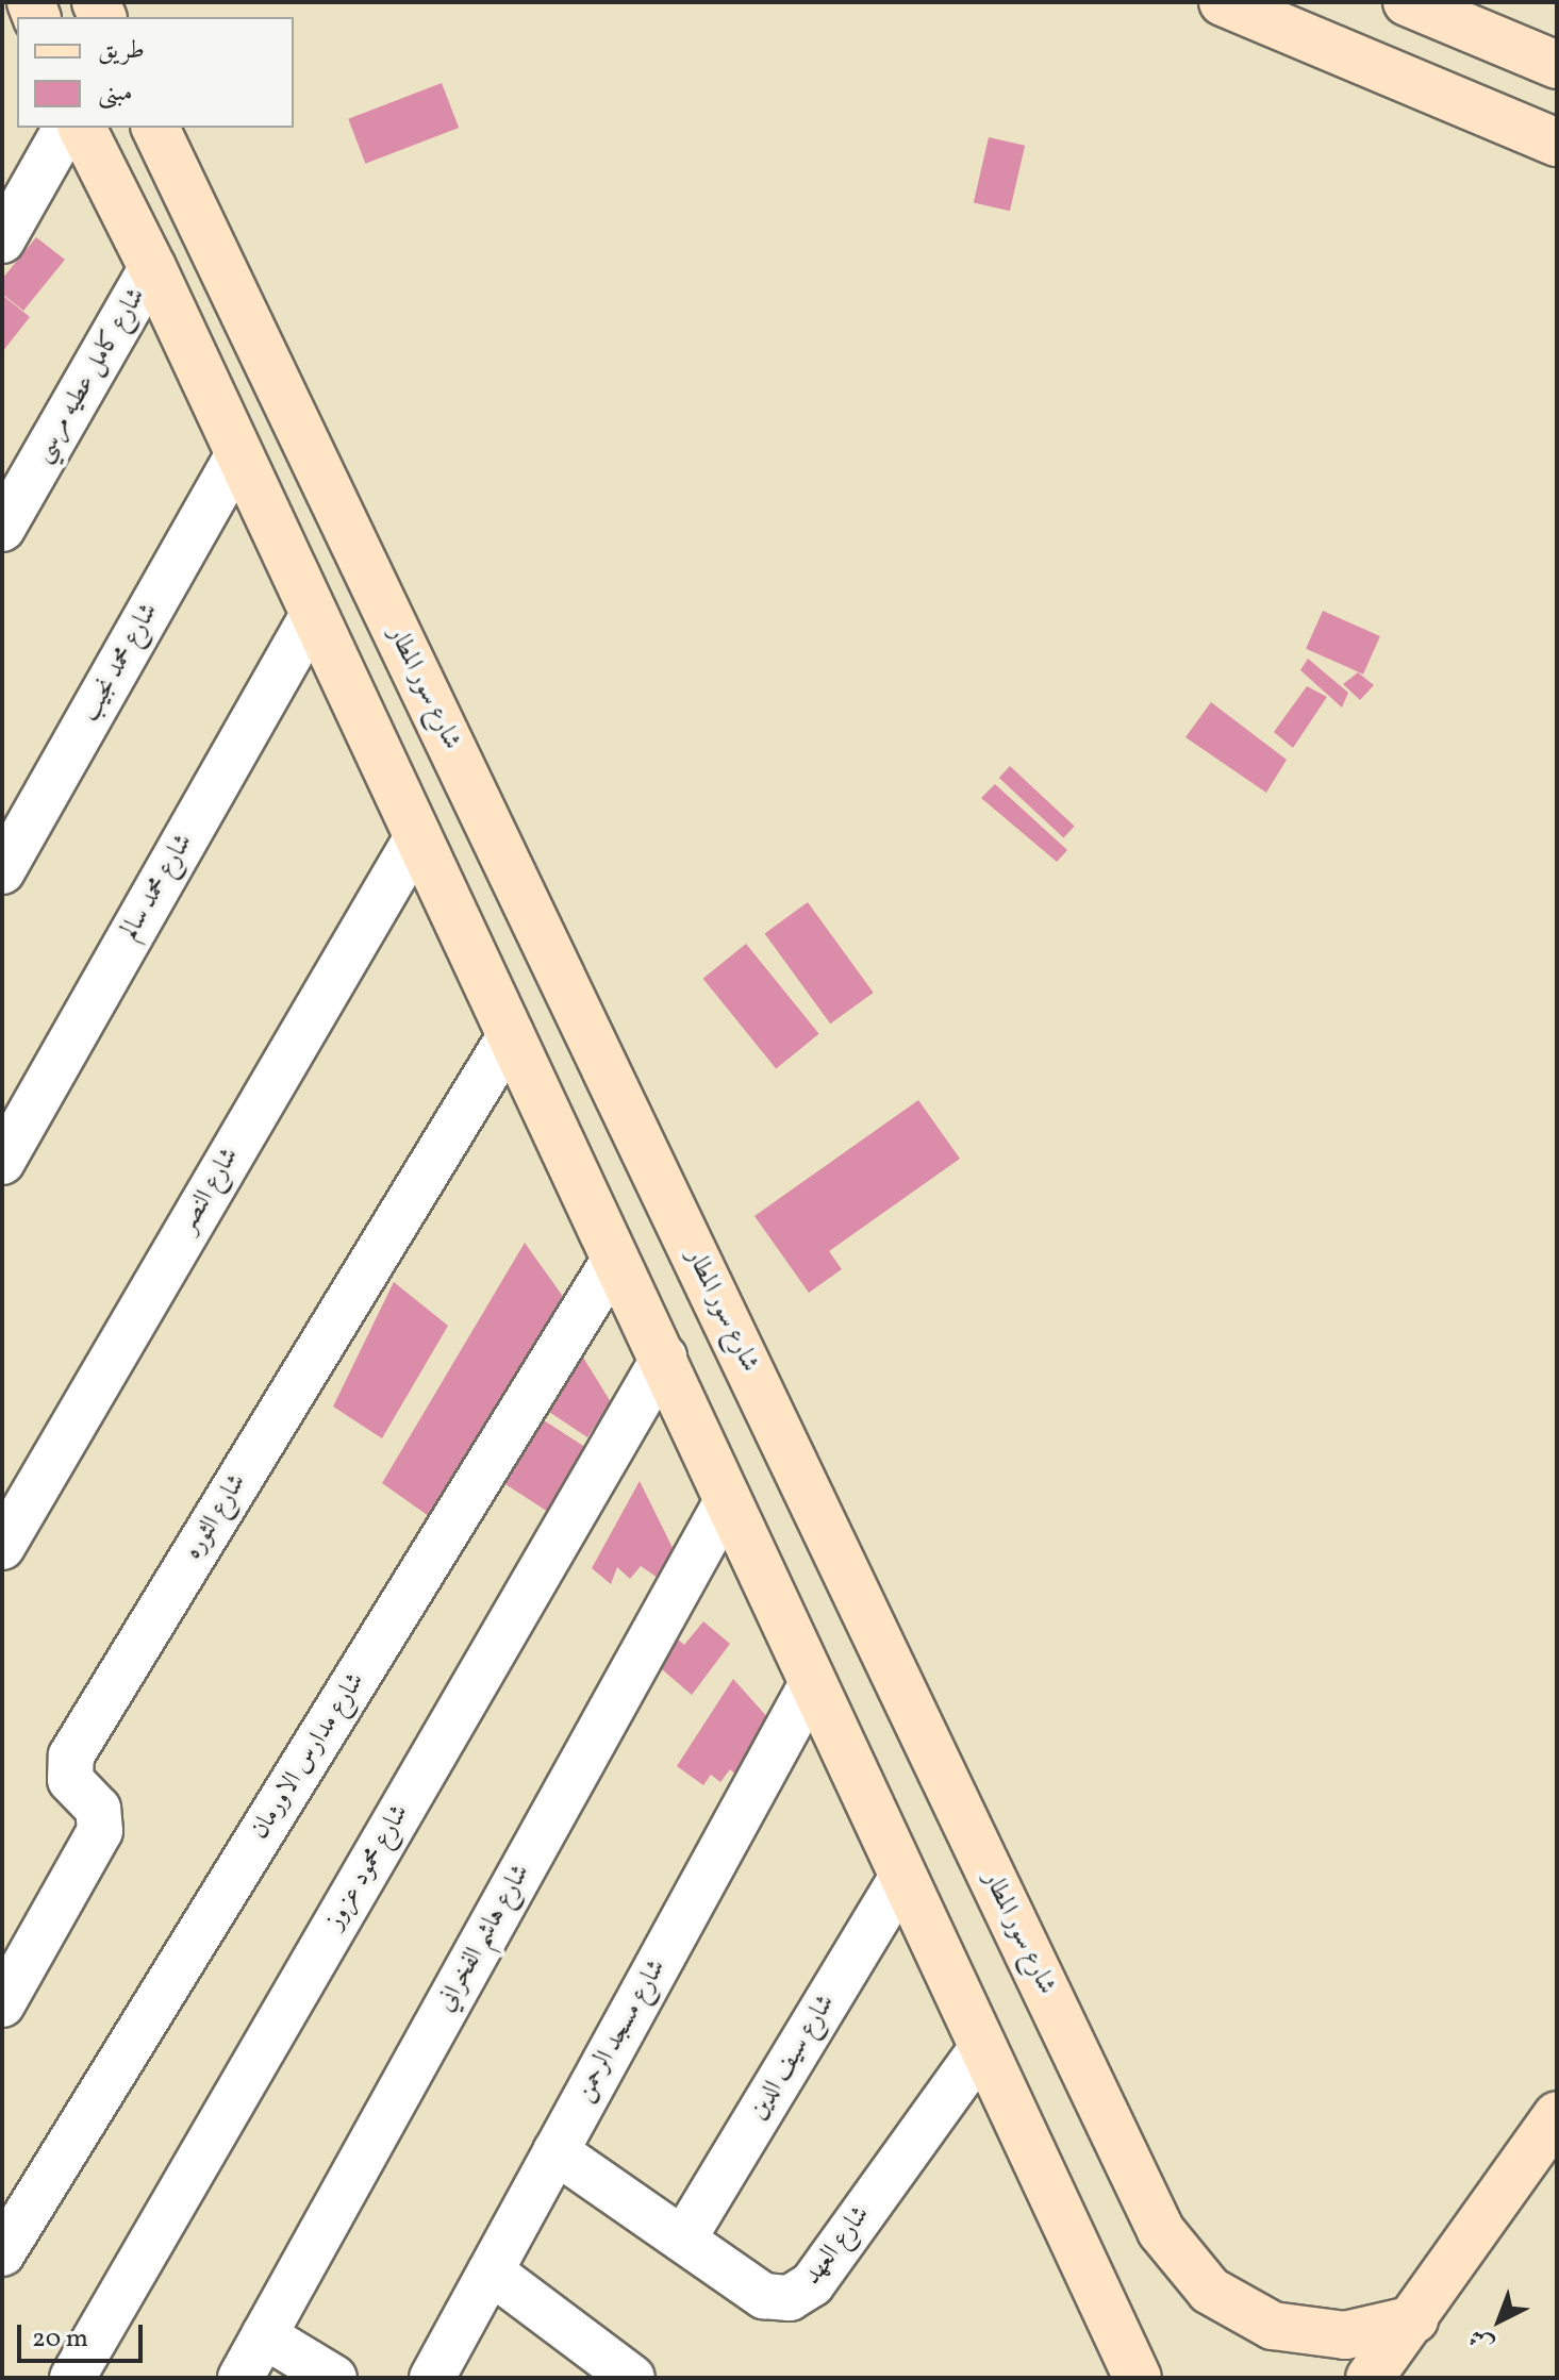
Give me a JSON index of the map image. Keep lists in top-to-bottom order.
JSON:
{
  "streets": {
    "street": [
      "شارع كامل عطيه مرسي",
      "شارع محمد نجيب",
      "شارع سور المطار",
      "شارع محمد سالم",
      "شارع النصر",
      "شارع الثوره",
      "شارع مدارس الاورمان",
      "شارع محمود عزوز",
      "شارع هاشم الفخراني",
      "شارع مسجد الرحمن",
      "شارع سيف الدين",
      "شارع العهد"
    ]
  },
  "crossings": [
    ["شارع مسجد الرحمن", "شارع العهد"],
    ["شارع سيف الدين", "شارع العهد"]
  ],
  "legend": ["طريق", "مبنى"],
  "scale_bar": "20 m",
  "north": "bottom left"
}
